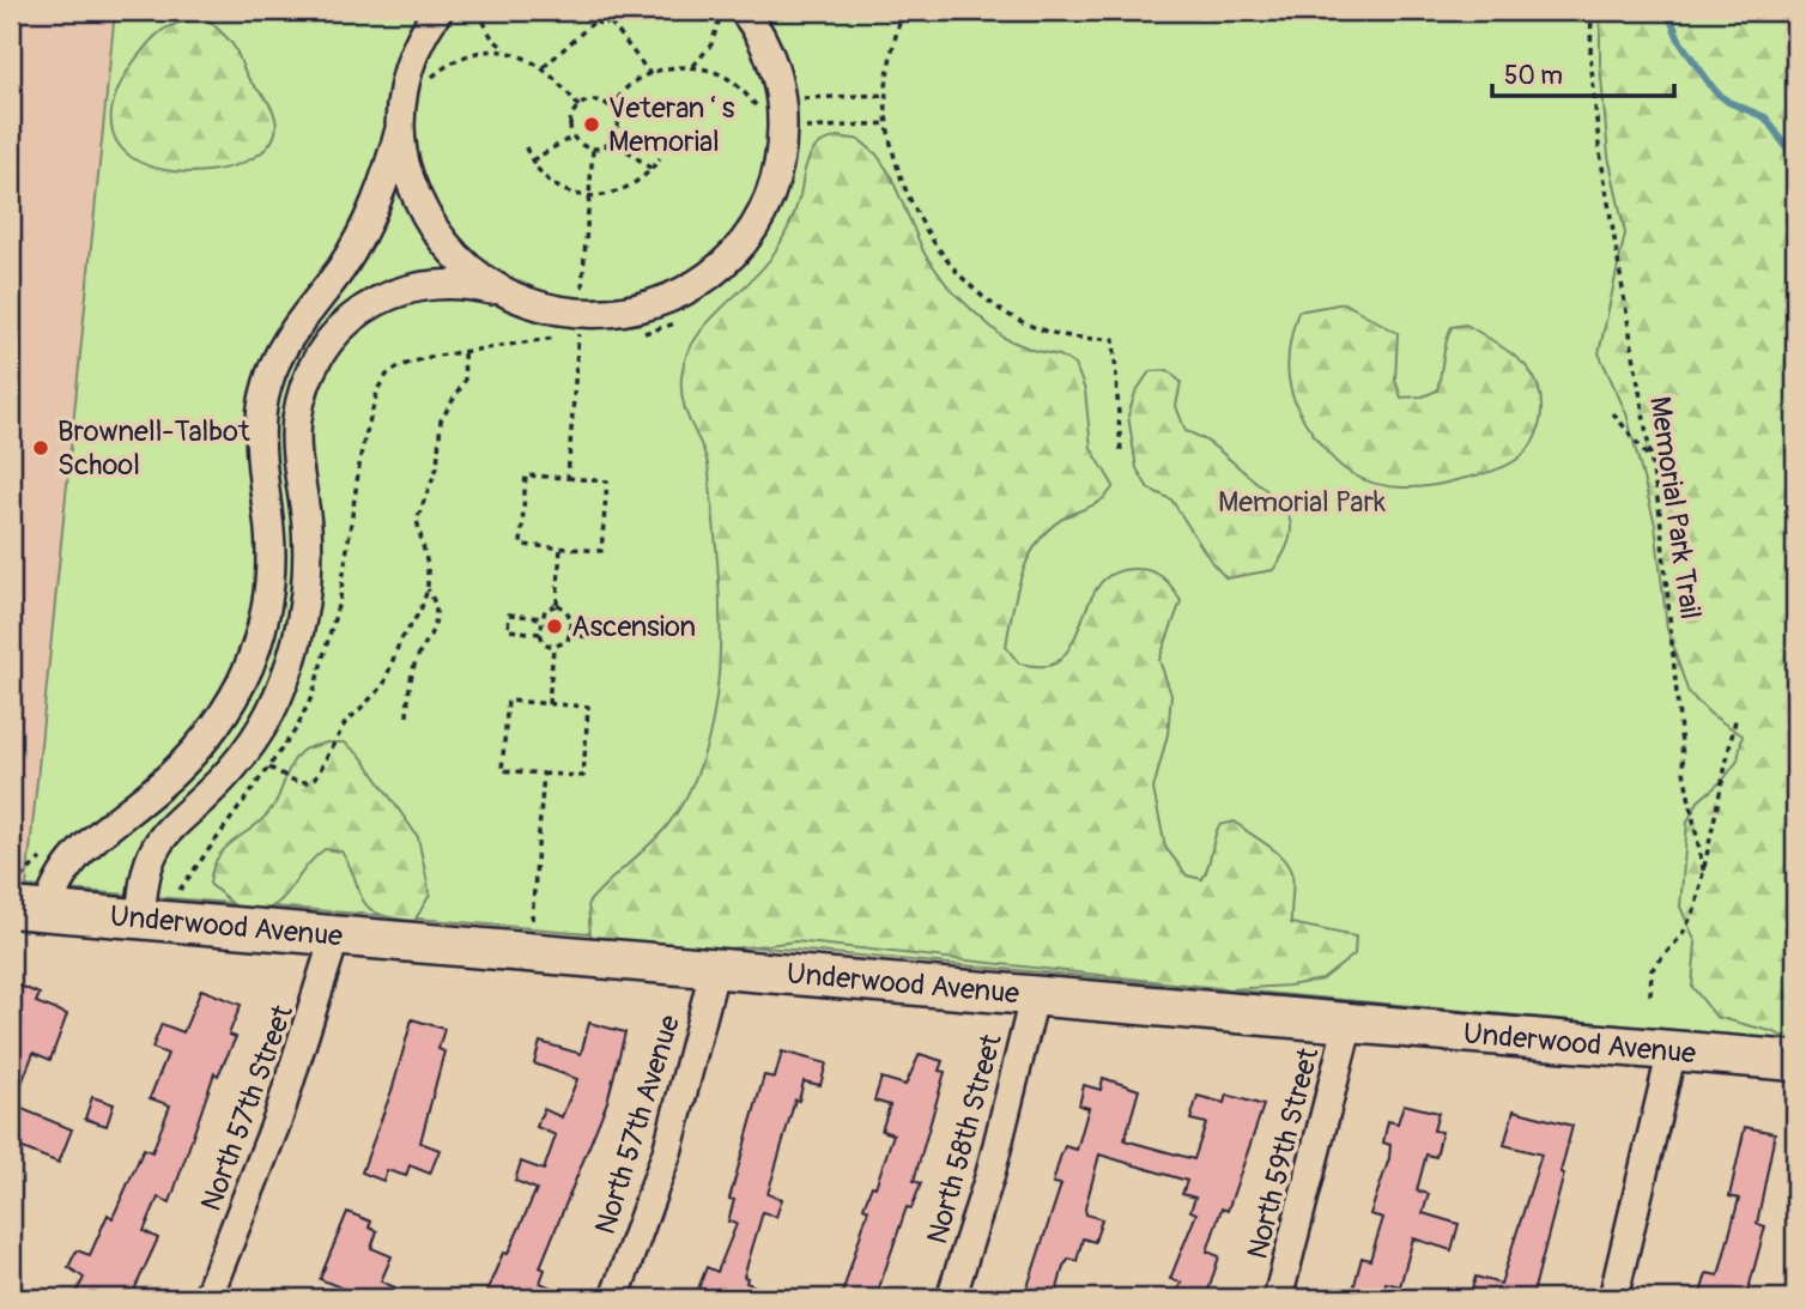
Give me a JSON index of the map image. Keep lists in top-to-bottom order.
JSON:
{
  "streets": {
    "main road": ["Underwood Avenue"],
    "street": [
      "North 57th Street",
      "North 57th Avenue",
      "North 58th Street",
      "North 59th Street"
    ],
    "path": ["Memorial Park Trail"]
  },
  "crossings": [
    ["Underwood Avenue", "North 57th Street"],
    ["Underwood Avenue", "North 57th Avenue"],
    ["Underwood Avenue", "North 58th Street"],
    ["Underwood Avenue", "North 59th Street"]
  ],
  "parks": ["Memorial Park"],
  "places": ["Veteranʻs Memorial", "Brownell-Talbot School", "Ascension"],
  "scale_bar": "50 m"
}
